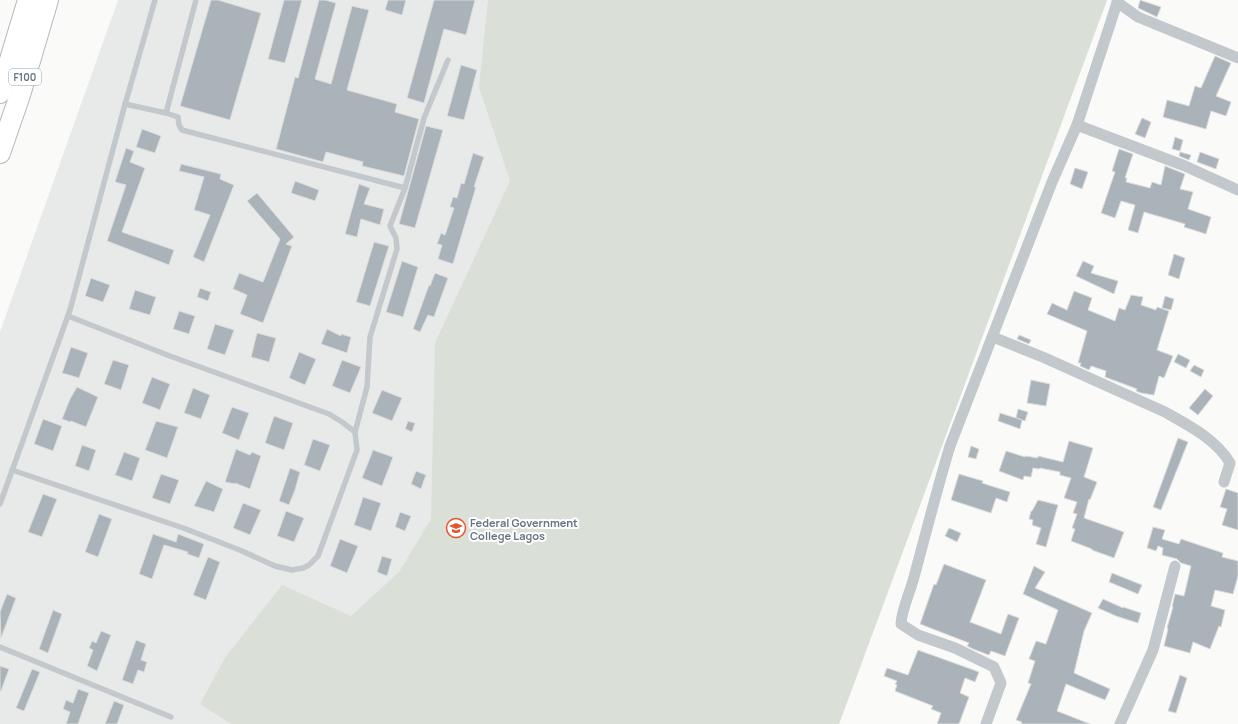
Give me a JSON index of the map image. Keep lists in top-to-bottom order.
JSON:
{
  "streets": {
    "highway": ["F100"]
  },
  "places": {
    "school or university": ["Federal Government College Lagos"]
  }
}
